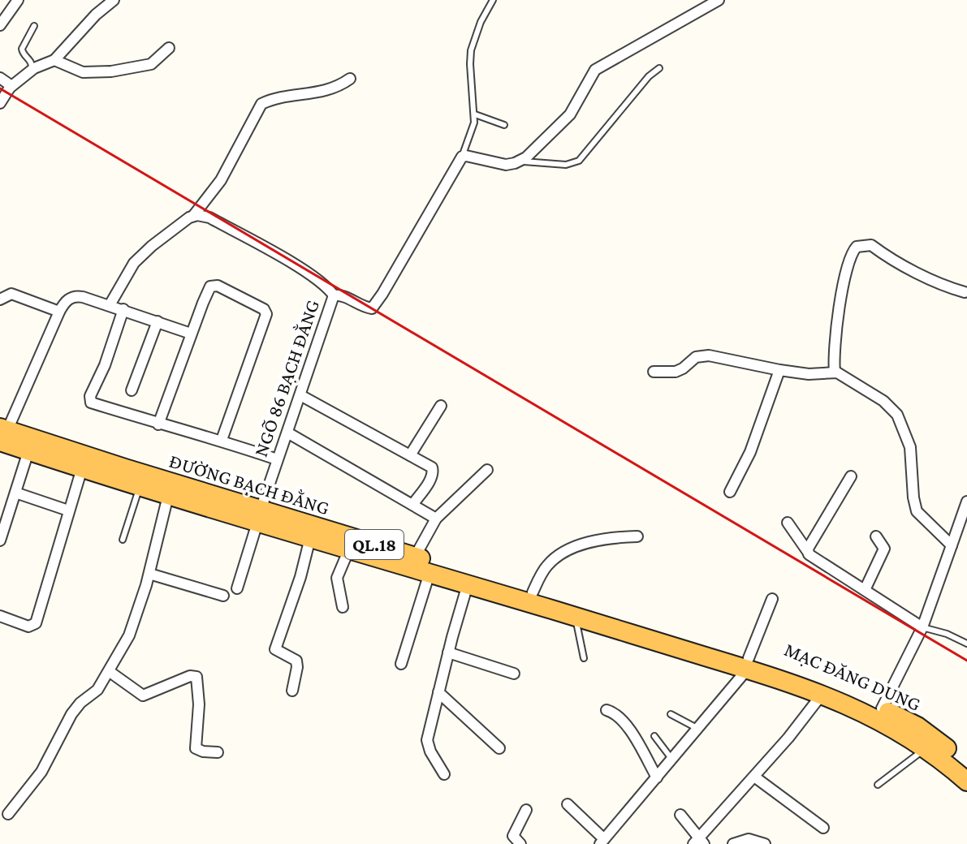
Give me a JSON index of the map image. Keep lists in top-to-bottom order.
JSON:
{
  "streets": {
    "highway": ["ĐƯỜNG BẠCH ĐẰNG", "QL.18", "MẠC ĐĂNG DUNG"],
    "street": ["NGÕ 86 BẠCH ĐẰNG"]
  },
  "crossings": [
    ["NGÕ 86 BẠCH ĐẰNG", "ĐƯỜNG BẠCH ĐẰNG"],
    ["ĐƯỜNG BẠCH ĐẰNG", "MẠC ĐĂNG DUNG"]
  ]
}
